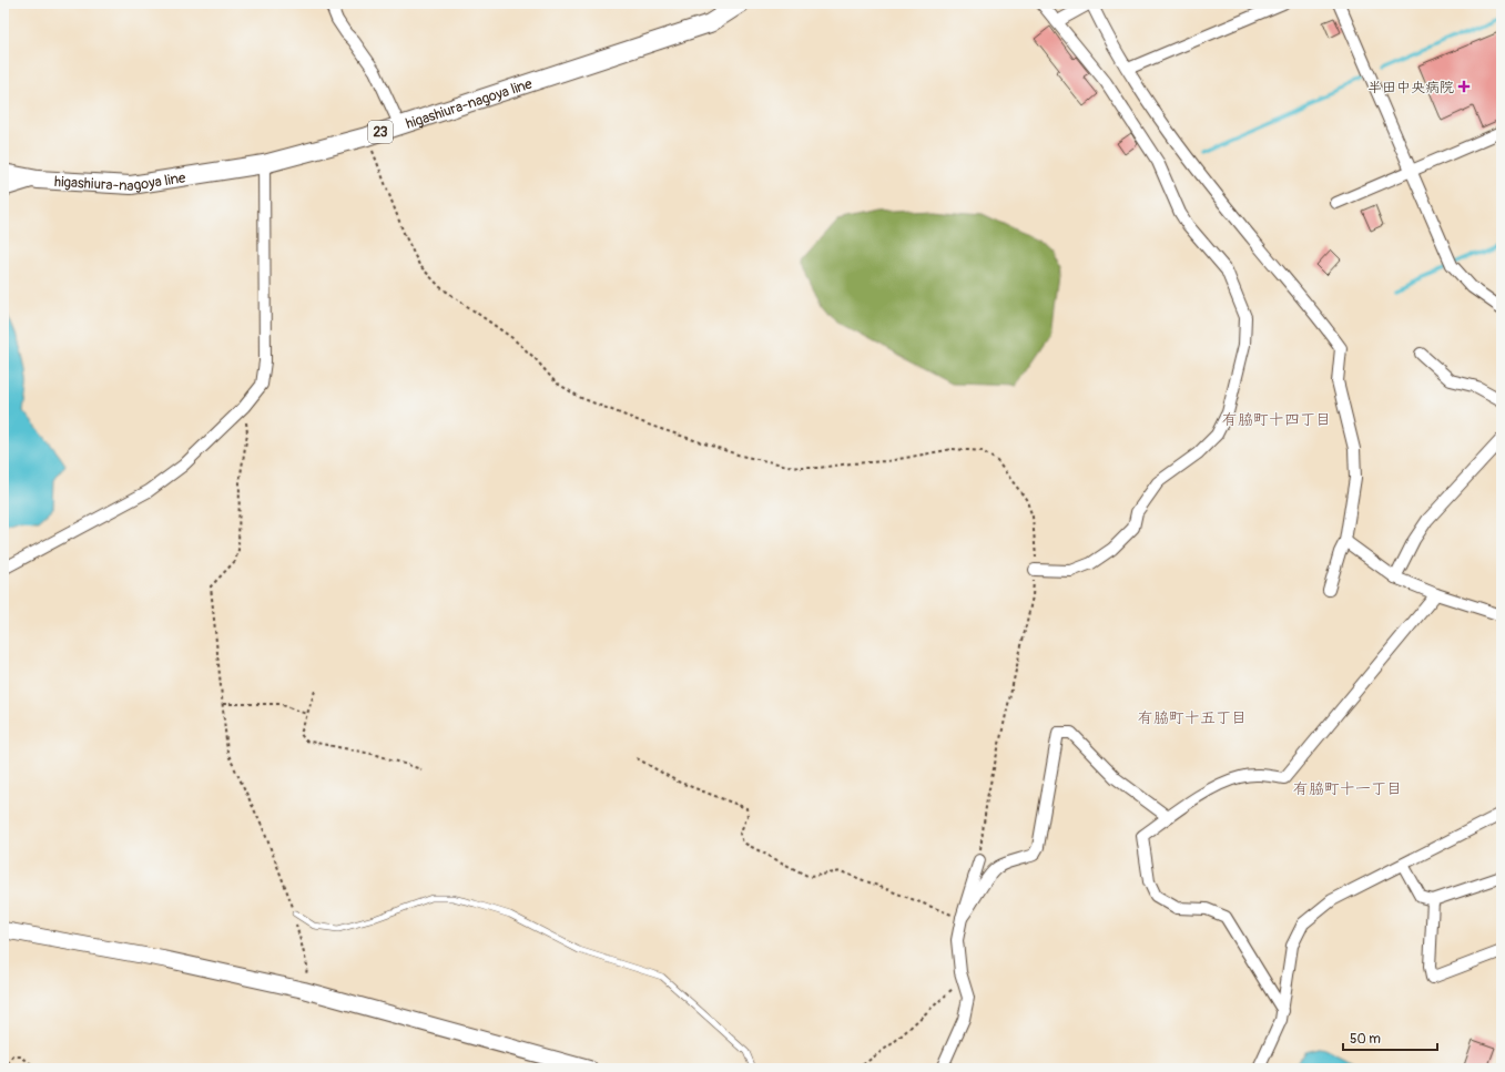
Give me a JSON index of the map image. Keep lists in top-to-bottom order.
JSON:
{
  "streets": {
    "main road": ["higashiura-nagoya line", "23"]
  },
  "districts": ["有脇町十四丁目", "有脇町十五丁目", "有脇町十一丁目"],
  "places": {
    "health": ["半田中央病院"]
  },
  "scale_bar": "50 m"
}
